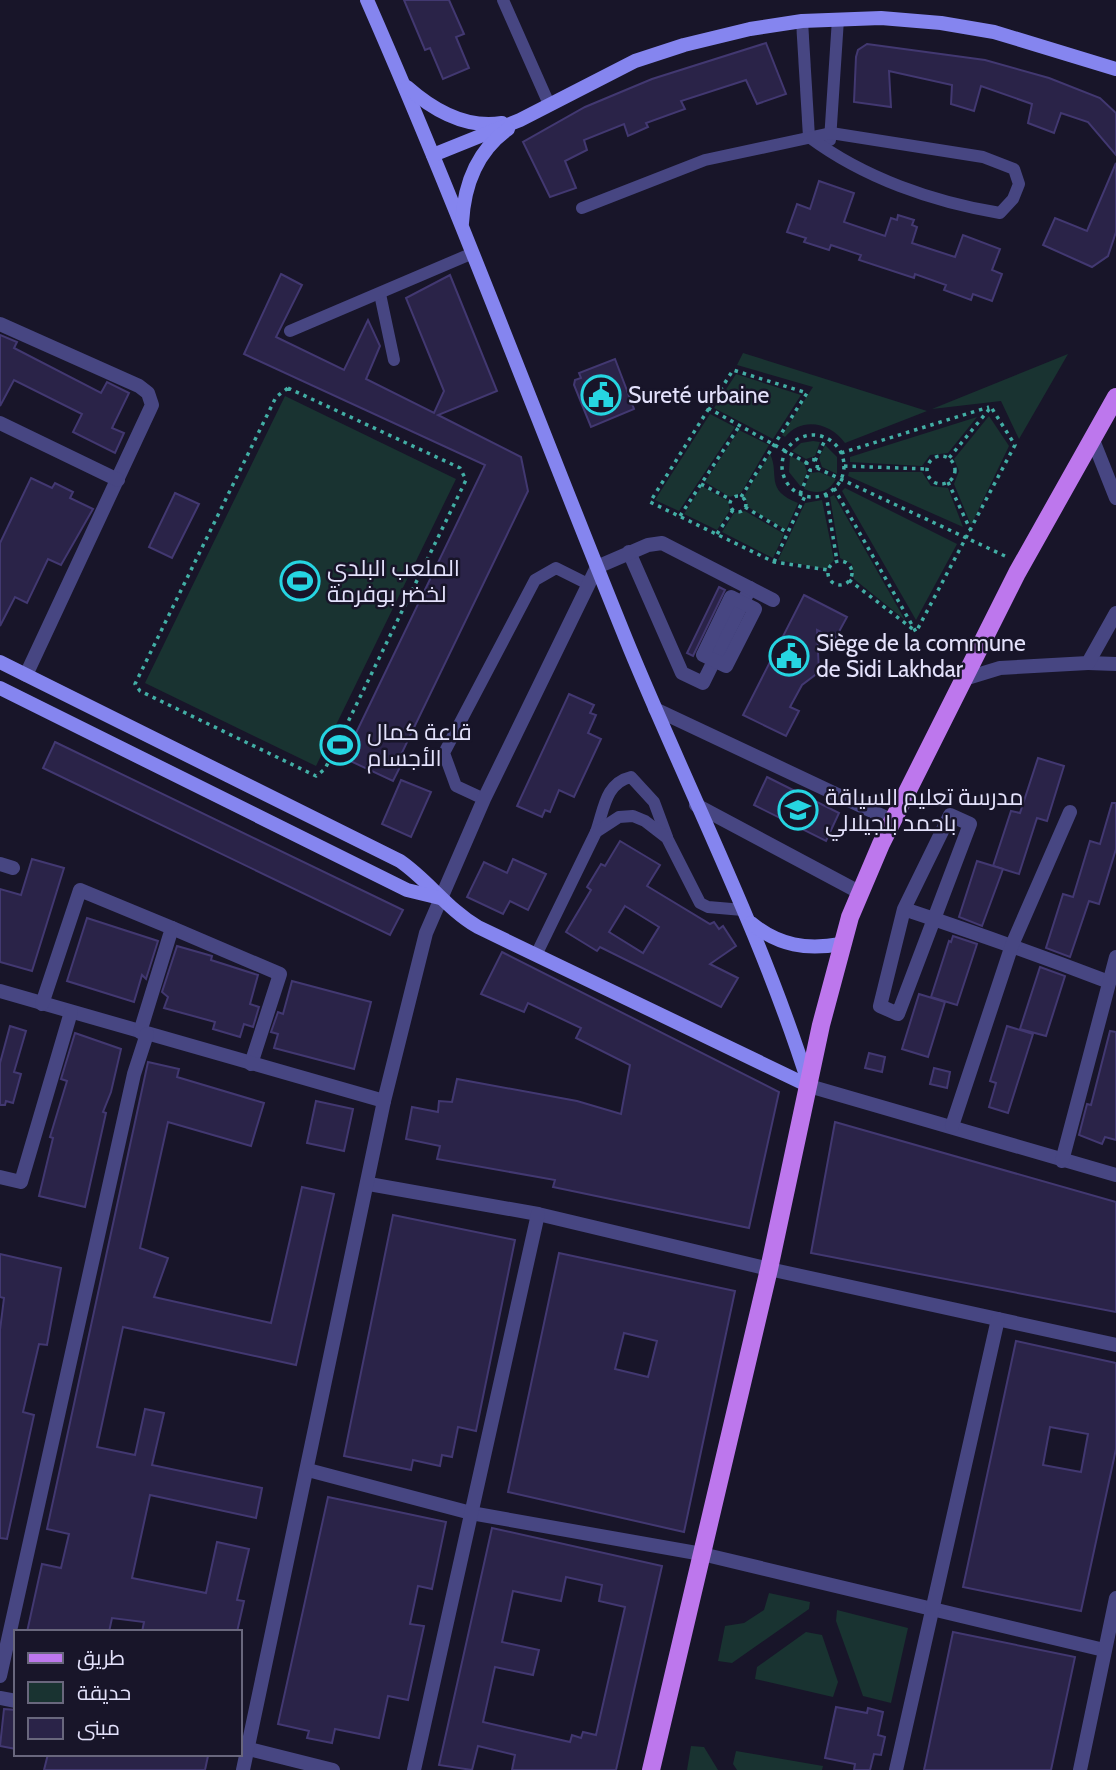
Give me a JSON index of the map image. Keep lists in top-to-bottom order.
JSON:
{
  "places": {
    "public building": ["Sureté urbaine", "Siège de la commune de Sidi Lakhdar"],
    "sports": ["الملعب البلدي لخضر بوفرمة", "قاعة كمال الأجسام"],
    "school or university": ["مدرسة تعليم السياقة باحمد بلجيلالي"]
  },
  "legend": ["طريق", "حديقة", "مبنى"]
}
